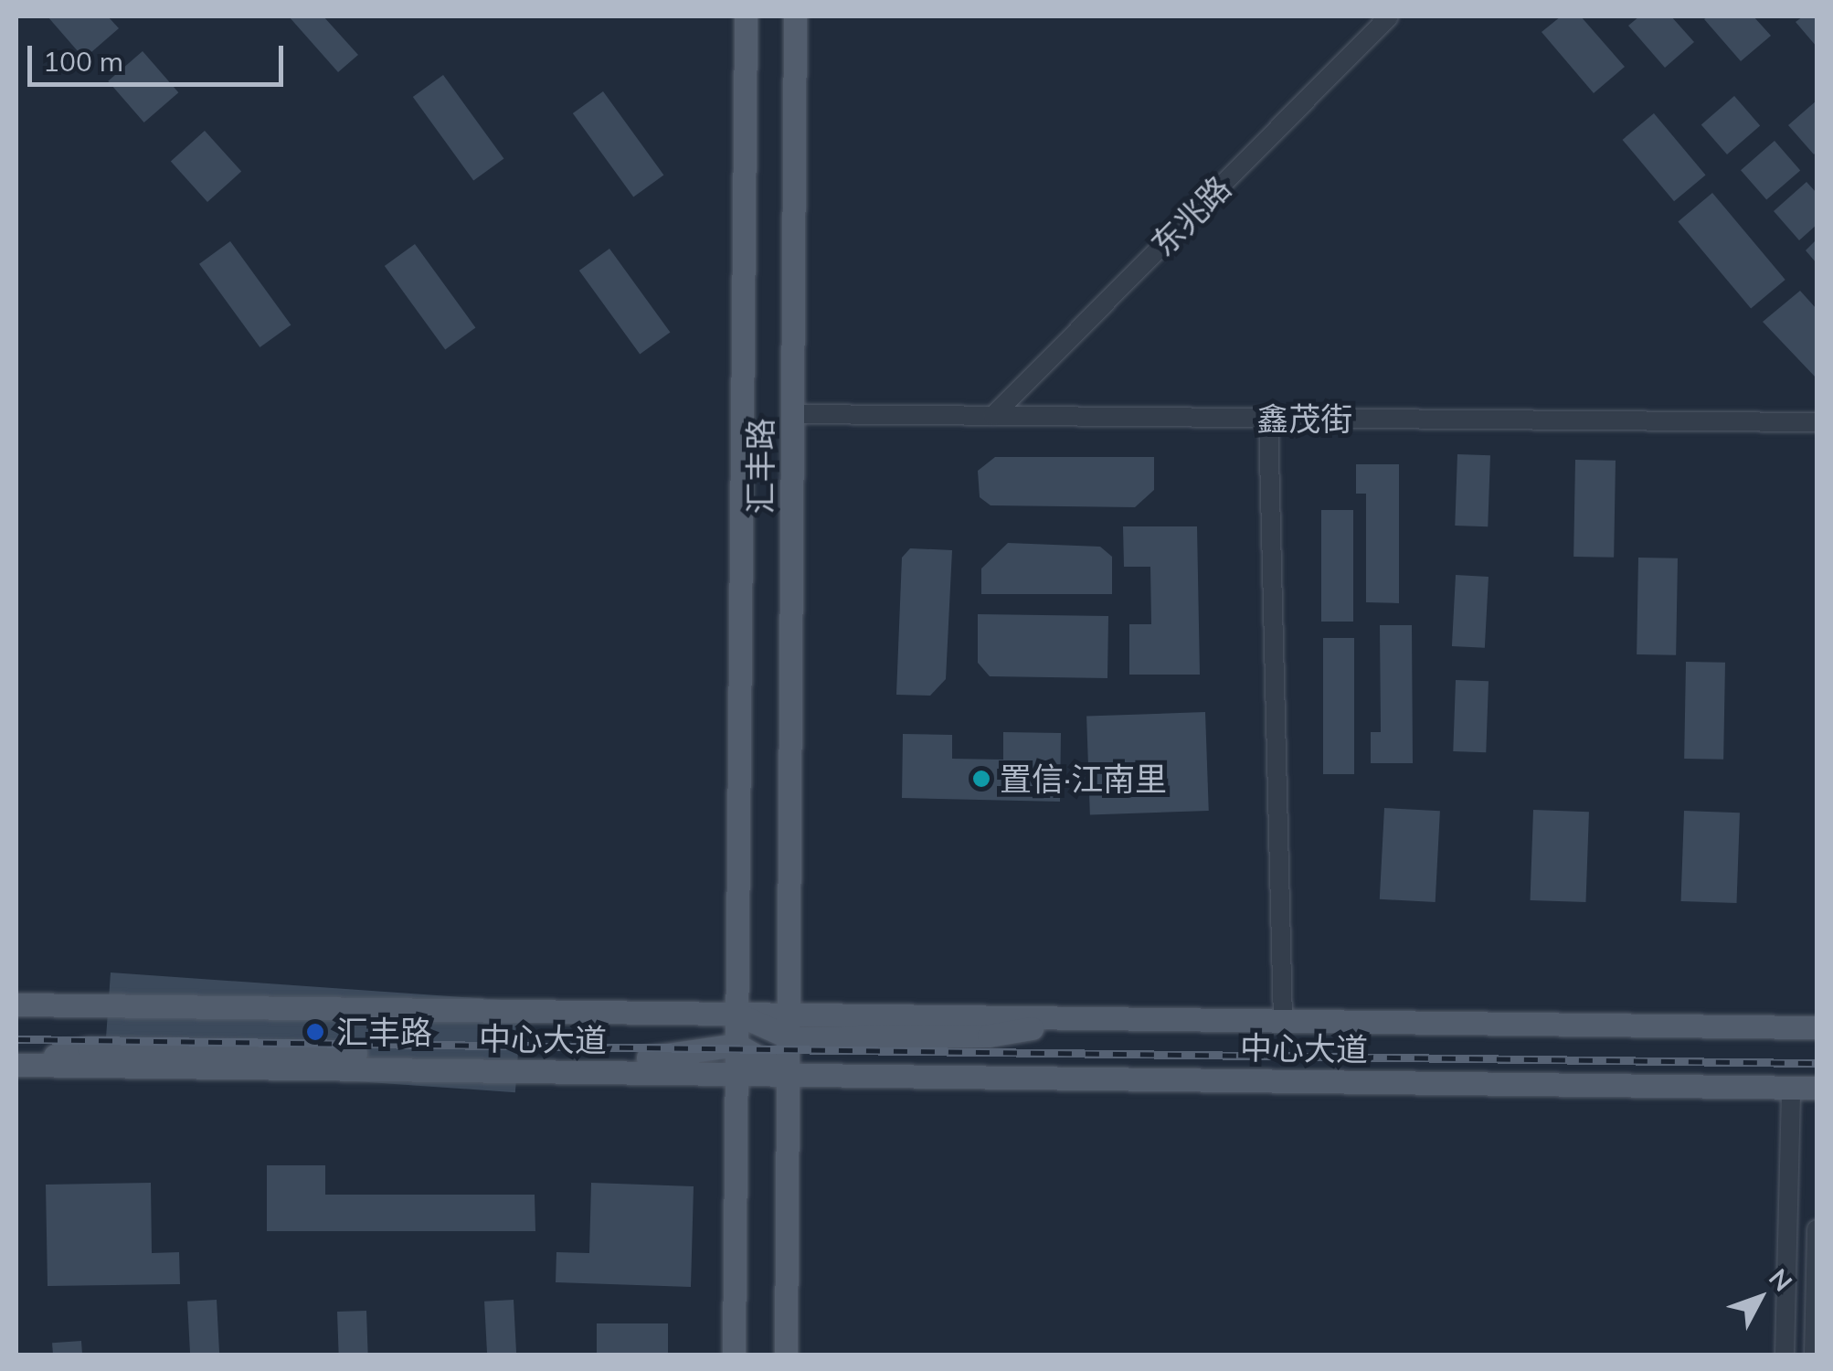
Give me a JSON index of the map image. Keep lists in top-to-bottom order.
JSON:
{
  "streets": {
    "main road": ["汇丰路", "中心大道"],
    "street": ["东兆路", "鑫茂街"]
  },
  "crossings": [
    ["东兆路", "鑫茂街"],
    ["鑫茂街", "汇丰路"],
    ["汇丰路", "中心大道"]
  ],
  "places": ["置信·江南里", "汇丰路"],
  "scale_bar": "100 m",
  "north": "top right"
}
